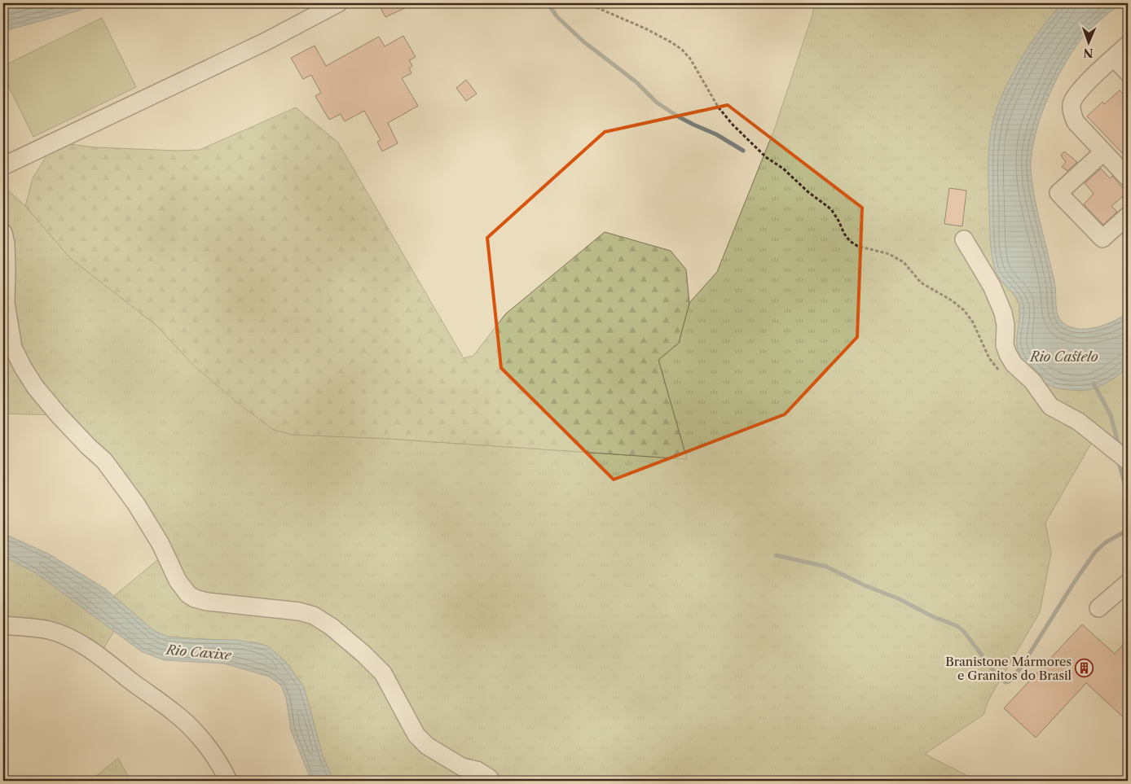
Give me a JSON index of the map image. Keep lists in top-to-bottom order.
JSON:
{
  "water": ["Rio Castelo", "Rio Caxixe"],
  "places": {
    "building": ["Branistone Mármores e Granitos do Brasil"]
  },
  "north": "bottom"
}
